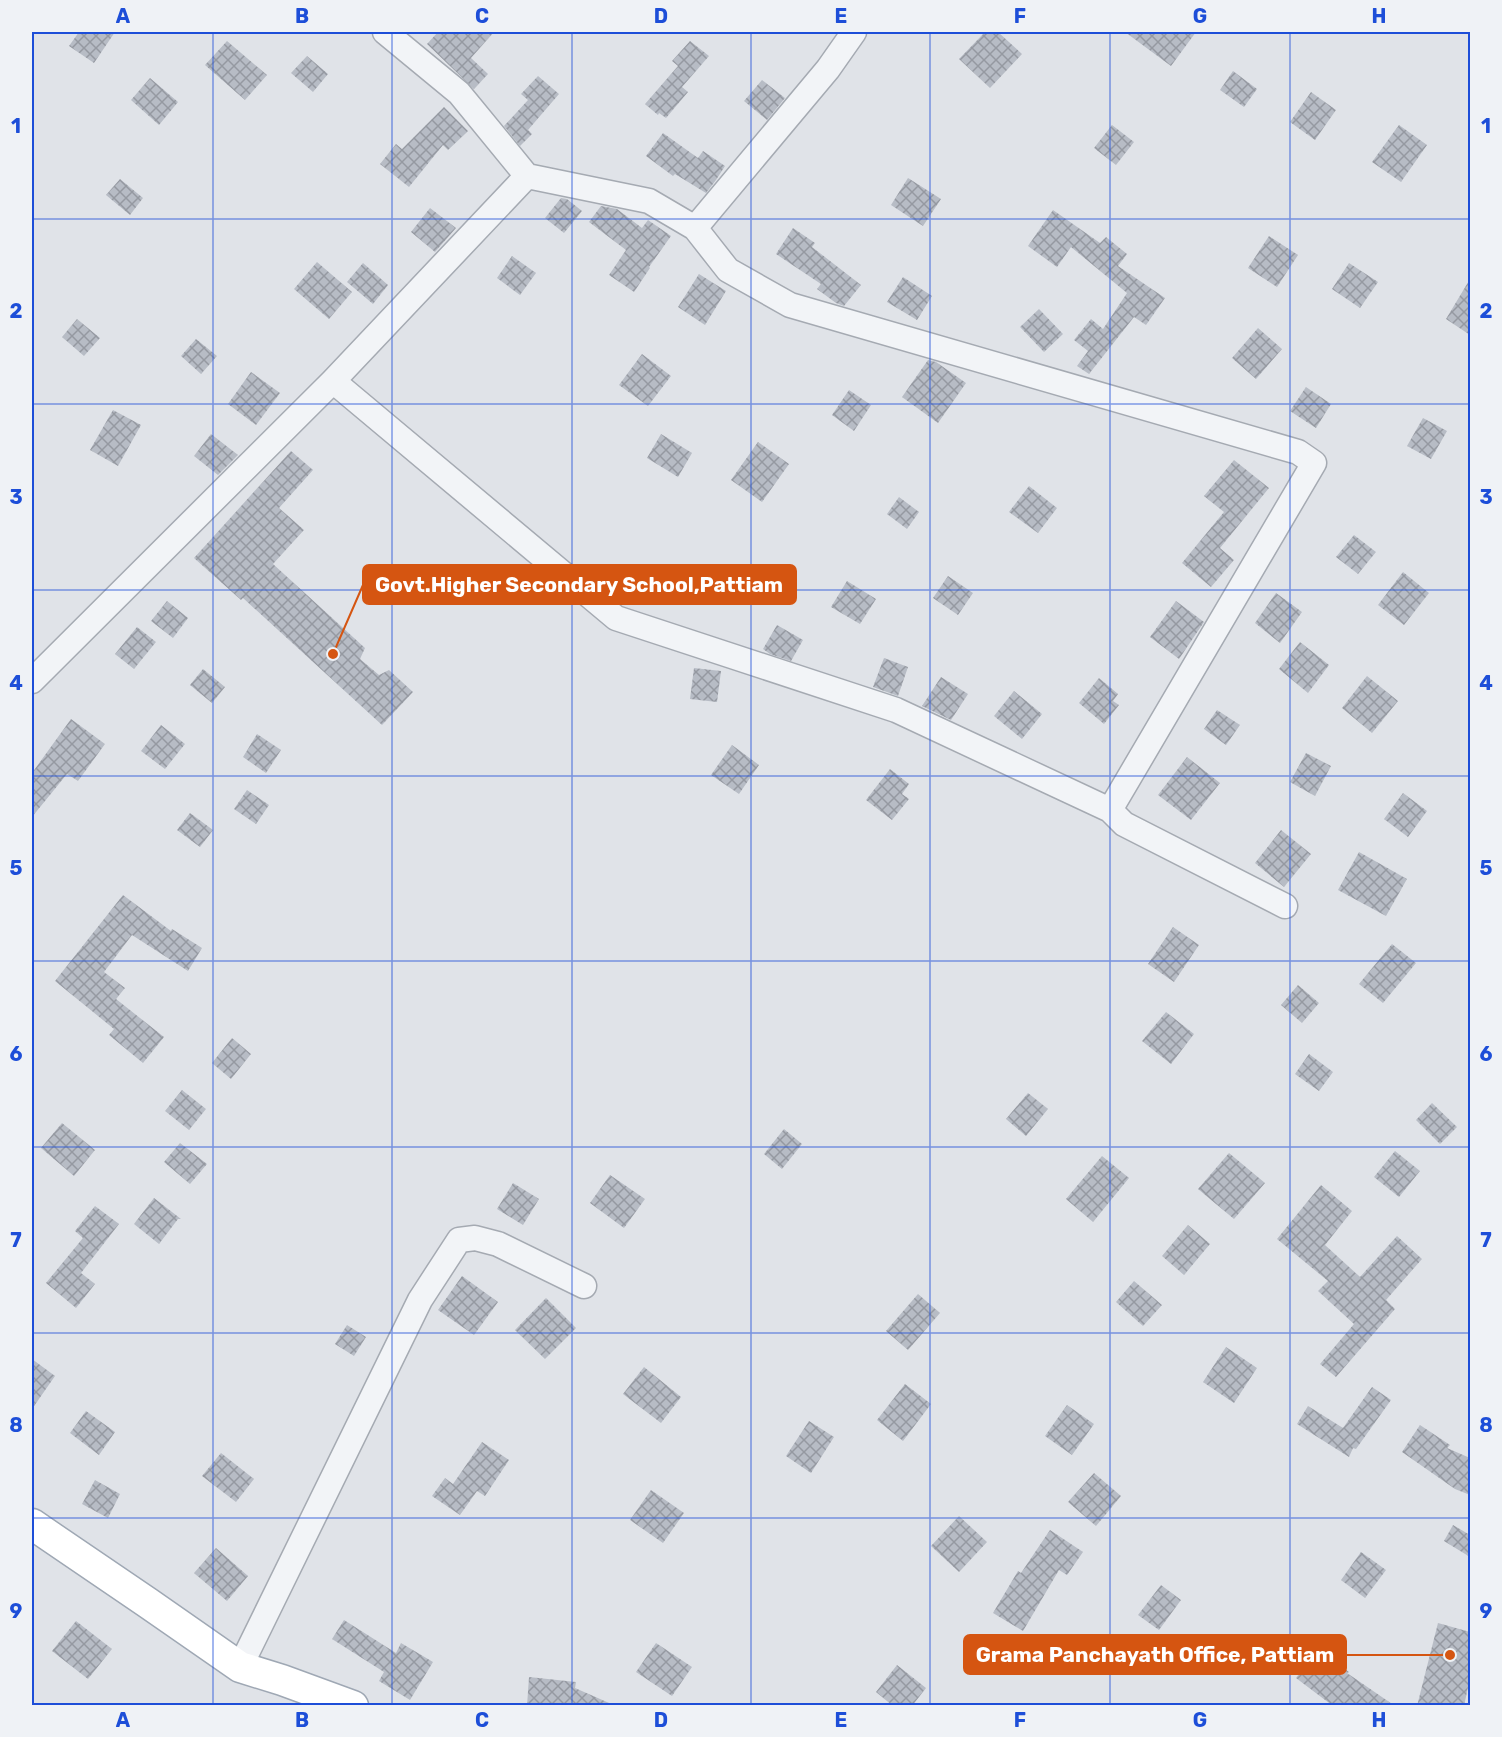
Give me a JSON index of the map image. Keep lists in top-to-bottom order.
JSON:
{
  "places": ["Govt.Higher Secondary School,Pattiam", "Grama Panchayath Office, Pattiam"],
  "grid": {
    "columns": [
      "A",
      "B",
      "C",
      "D",
      "E",
      "F",
      "G",
      "H"
    ],
    "rows": [
      "1",
      "2",
      "3",
      "4",
      "5",
      "6",
      "7",
      "8",
      "9"
    ]
  }
}
